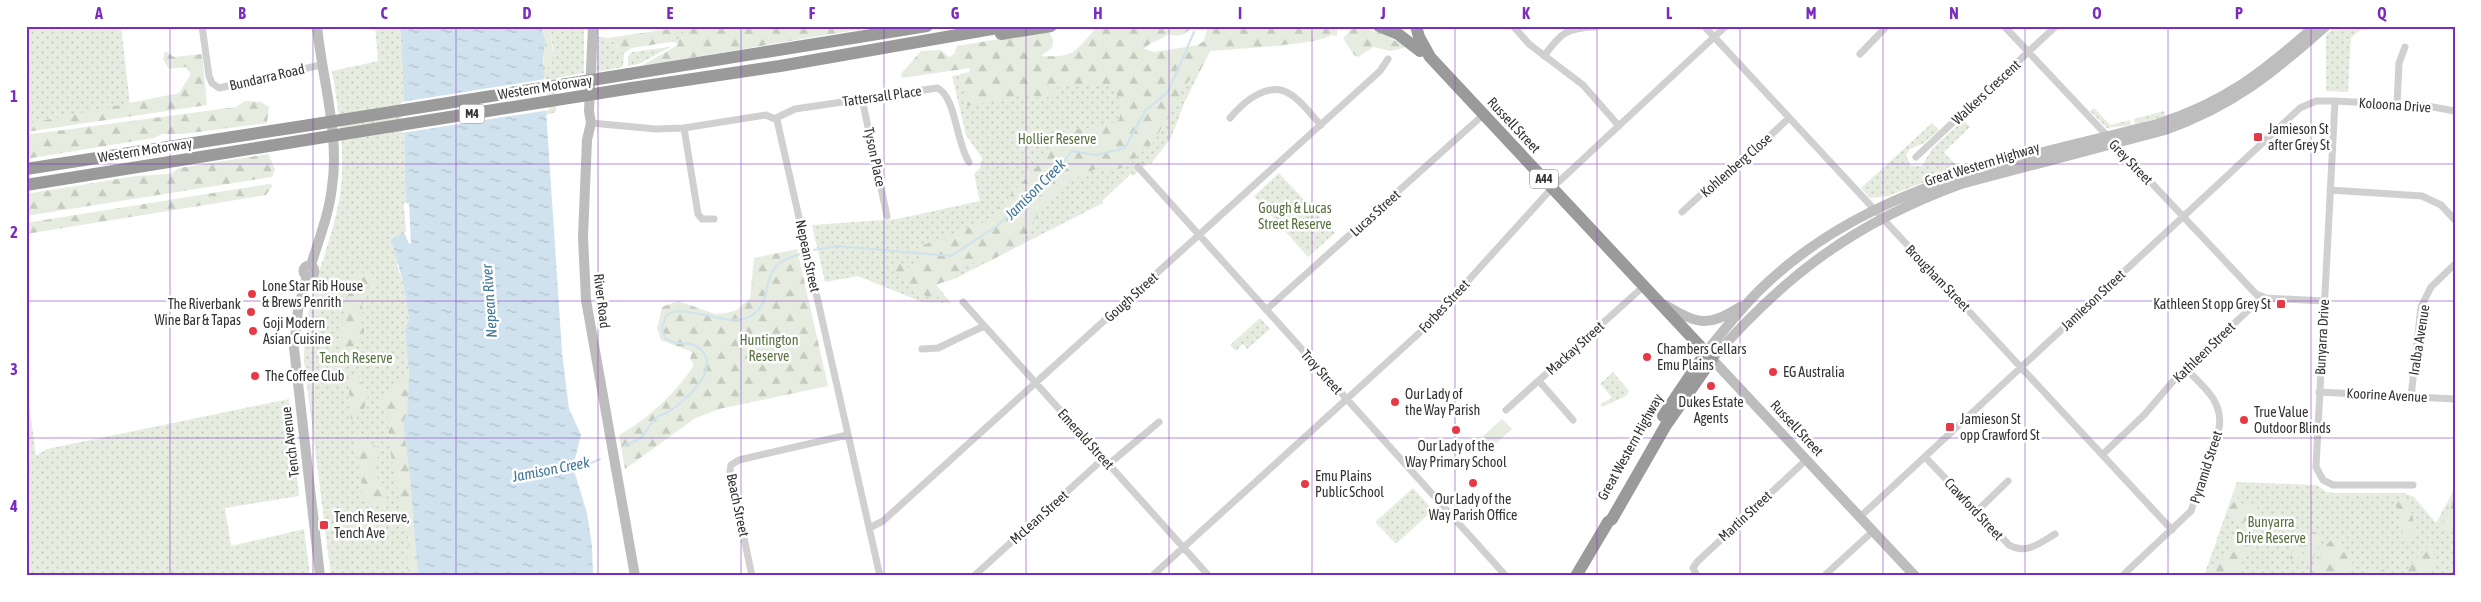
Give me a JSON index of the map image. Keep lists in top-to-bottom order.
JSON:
{
  "streets": {
    "highway": [
      "Western Motorway",
      "M4",
      "Russell Street",
      "Great Western Highway",
      "A44"
    ],
    "main road": ["River Road", "Tench Avenue"],
    "street": [
      "Bundarra Road",
      "Walkers Crescent",
      "Tattersall Place",
      "Koloona Drive",
      "Tyson Place",
      "Grey Street",
      "Kohlenberg Close",
      "Lucas Street",
      "Nepean Street",
      "Brougham Street",
      "Gough Street",
      "Jamieson Street",
      "Forbes Street",
      "Bunyarra Drive",
      "Iralba Avenue",
      "Mackay Street",
      "Kathleen Street",
      "Troy Street",
      "Koorine Avenue",
      "Emerald Street",
      "Pyramid Street",
      "Beach Street",
      "Crawford Street",
      "Martin Street",
      "McLean Street"
    ]
  },
  "crossings": [
    ["Bundarra Road", "Tench Avenue"],
    ["Western Motorway", "M4"],
    ["Walkers Crescent", "Grey Street"],
    ["Tattersall Place", "Tyson Place"],
    ["Tattersall Place", "Nepean Street"],
    ["Koloona Drive", "Jamieson Street"],
    ["Koloona Drive", "Bunyarra Drive"],
    ["Russell Street", "Great Western Highway"],
    ["Russell Street", "Lucas Street"],
    ["Russell Street", "Jamieson Street"],
    ["Russell Street", "Forbes Street"],
    ["Russell Street", "Mackay Street"],
    ["Russell Street", "Martin Street"],
    ["Grey Street", "Great Western Highway"],
    ["Grey Street", "Jamieson Street"],
    ["Grey Street", "Kathleen Street"],
    ["Great Western Highway", "Brougham Street"],
    ["Kohlenberg Close", "Brougham Street"],
    ["Lucas Street", "Troy Street"],
    ["Nepean Street", "Gough Street"],
    ["Nepean Street", "Beach Street"],
    ["Brougham Street", "Jamieson Street"],
    ["Brougham Street", "Forbes Street"],
    ["Brougham Street", "Kathleen Street"],
    ["Brougham Street", "Pyramid Street"],
    ["Gough Street", "Troy Street"],
    ["Gough Street", "Emerald Street"],
    ["Jamieson Street", "Bunyarra Drive"],
    ["Jamieson Street", "Crawford Street"],
    ["Forbes Street", "Troy Street"],
    ["Forbes Street", "Emerald Street"],
    ["Bunyarra Drive", "Koorine Avenue"],
    ["Iralba Avenue", "Koorine Avenue"],
    ["Kathleen Street", "Pyramid Street"],
    ["Emerald Street", "McLean Street"]
  ],
  "water": ["Jamison Creek", "Nepean River"],
  "parks": [
    "Hollier Reserve",
    "Gough & Lucas Street Reserve",
    "Huntington Reserve",
    "Tench Reserve",
    "Bunyarra Drive Reserve"
  ],
  "places": {
    "transit": [
      "Jamieson St after Grey St",
      "Kathleen St opp Grey St",
      "Jamieson St opp Crawford St",
      "Tench Reserve, Tench Ave"
    ],
    "other": [
      "Lone Star Rib House & Brews Penrith",
      "The Riverbank Wine Bar & Tapas",
      "Goji Modern Asian Cuisine",
      "Chambers Cellars Emu Plains",
      "EG Australia",
      "The Coffee Club",
      "Dukes Estate Agents",
      "Our Lady of the Way Parish",
      "True Value Outdoor Blinds",
      "Our Lady of the Way Primary School",
      "Our Lady of the Way Parish Office",
      "Emu Plains Public School"
    ]
  },
  "grid": {
    "columns": [
      "A",
      "B",
      "C",
      "D",
      "E",
      "F",
      "G",
      "H",
      "I",
      "J",
      "K",
      "L",
      "M",
      "N",
      "O",
      "P",
      "Q"
    ],
    "rows": [
      "1",
      "2",
      "3",
      "4"
    ]
  }
}
